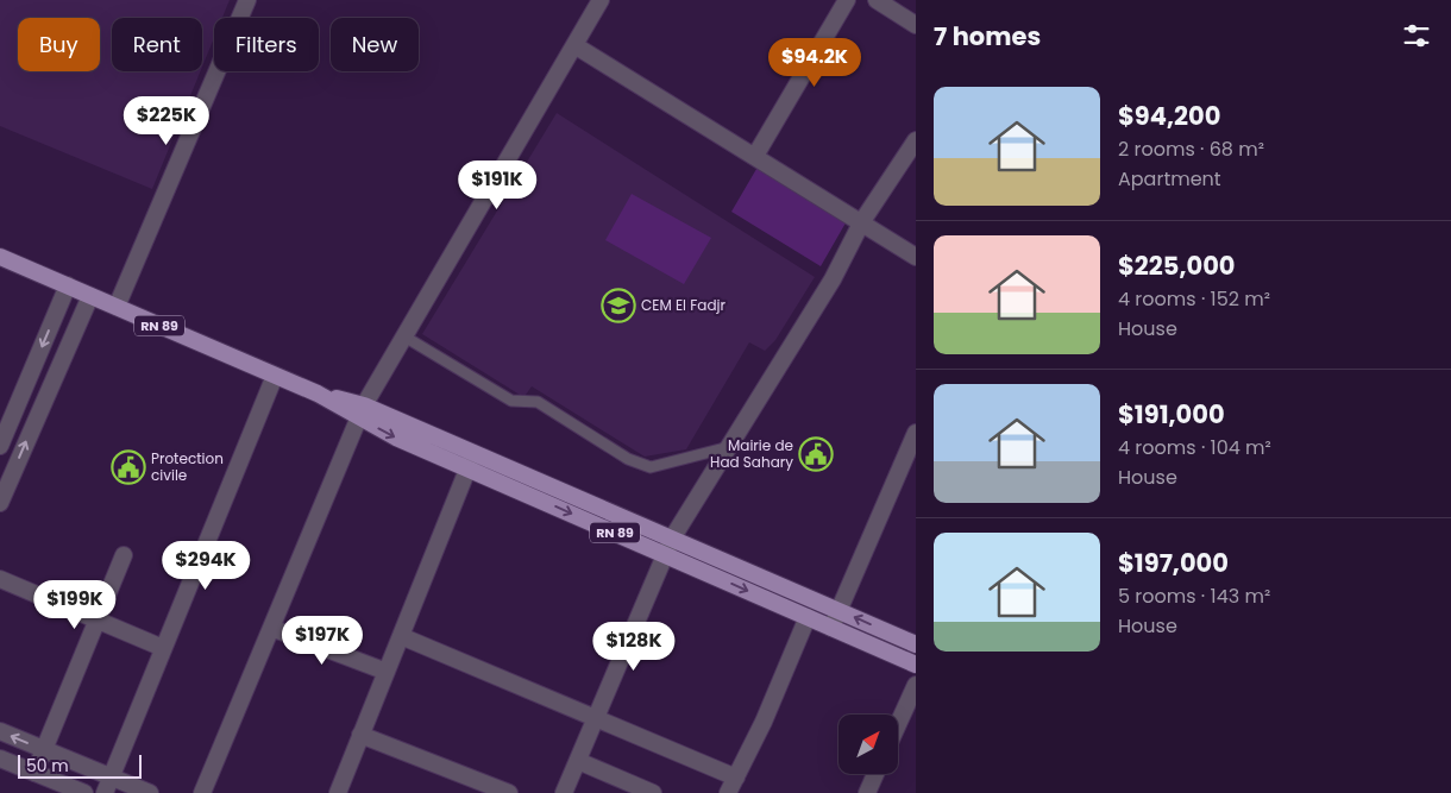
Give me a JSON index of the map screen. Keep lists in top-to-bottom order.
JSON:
{
  "streets": {
    "main road": ["RN 89"]
  },
  "places": {
    "school or university": ["CEM El Fadjr"],
    "public building": ["Mairie de Had Sahary", "Protection civile"]
  },
  "scale_bar": "50 m",
  "north": "top right",
  "page": {
    "heading": "7 homes",
    "chip": [
      "Buy",
      "Rent",
      "Filters",
      "New"
    ],
    "price": [
      "$94.2K",
      "$225K",
      "$191K",
      "$294K",
      "$199K",
      "$197K",
      "$128K"
    ],
    "list": [
      {
        "name": "$94,200",
        "note": "2 rooms · 68 m² · Apartment"
      },
      {
        "name": "$225,000",
        "note": "4 rooms · 152 m² · House"
      },
      {
        "name": "$191,000",
        "note": "4 rooms · 104 m² · House"
      },
      {
        "name": "$197,000",
        "note": "5 rooms · 143 m² · House"
      }
    ],
    "scale": "50 m"
  }
}
